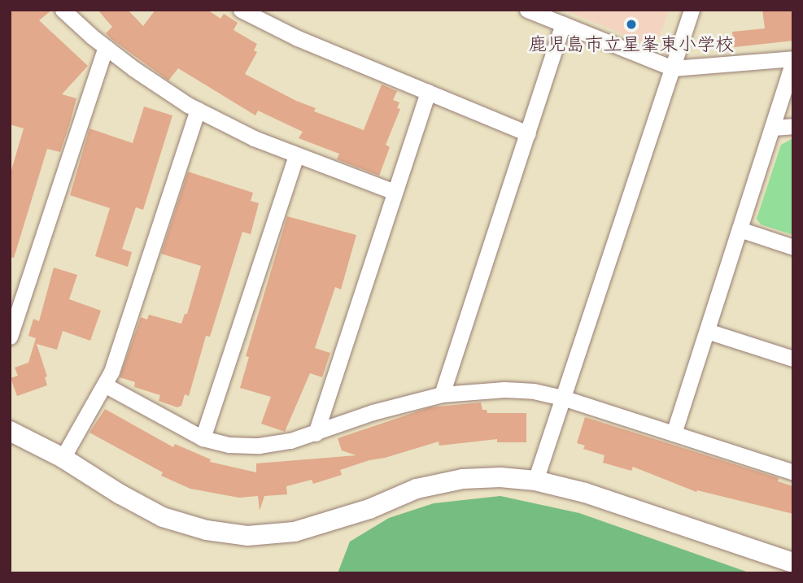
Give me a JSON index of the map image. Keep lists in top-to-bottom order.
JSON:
{
  "places": ["鹿児島市立星峯東小学校"]
}
